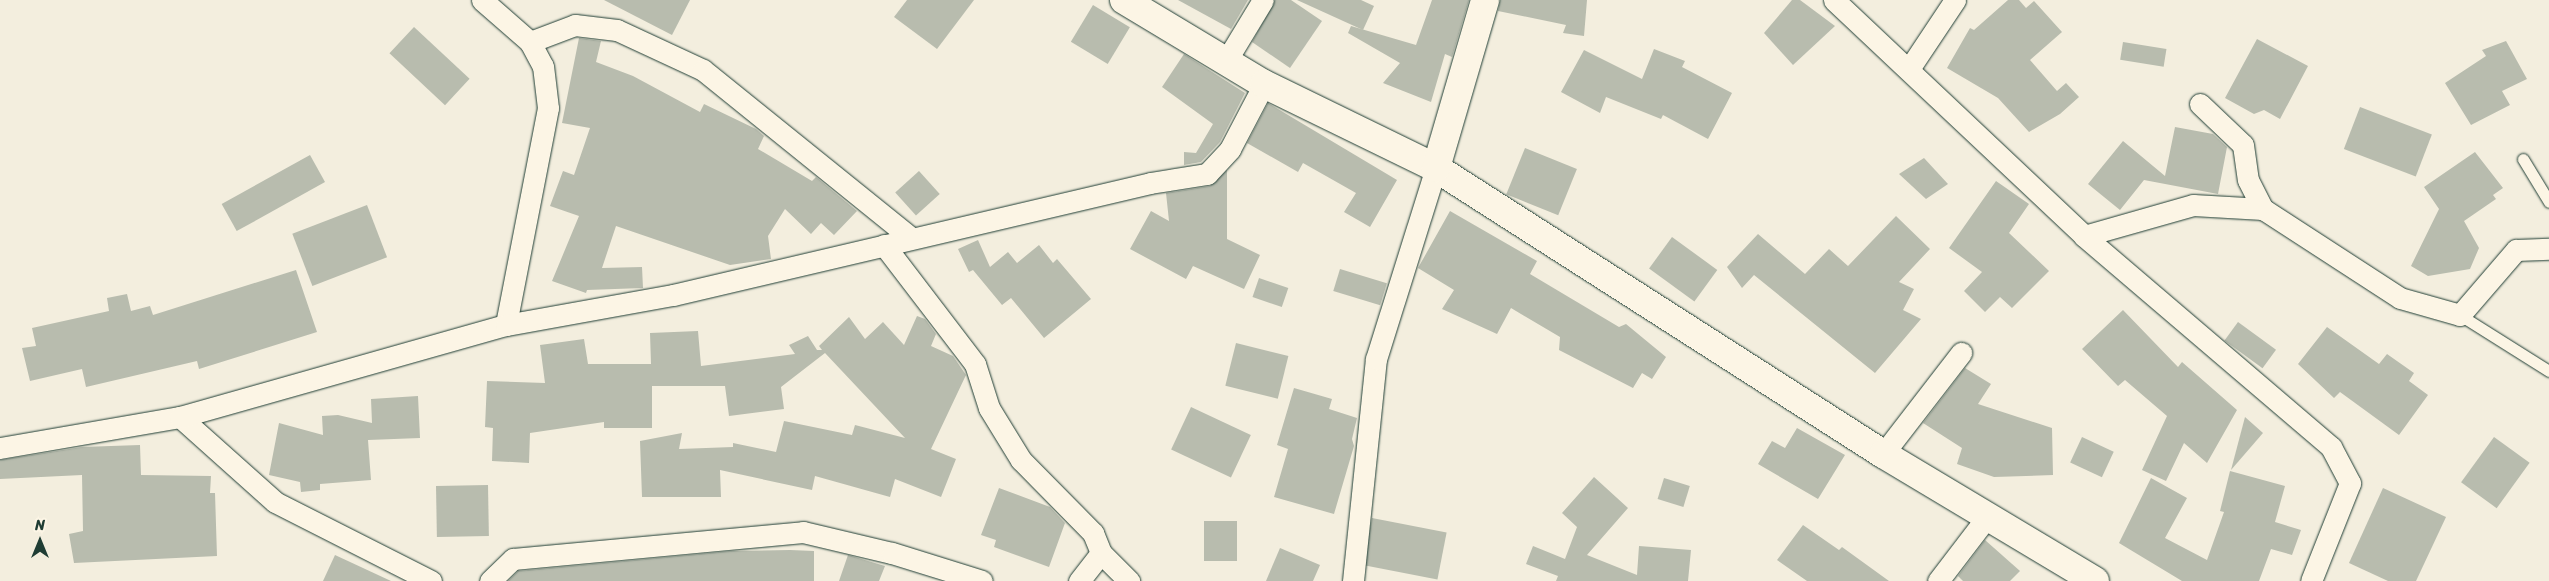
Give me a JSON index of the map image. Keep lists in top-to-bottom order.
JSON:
{
  "north": "top"
}
